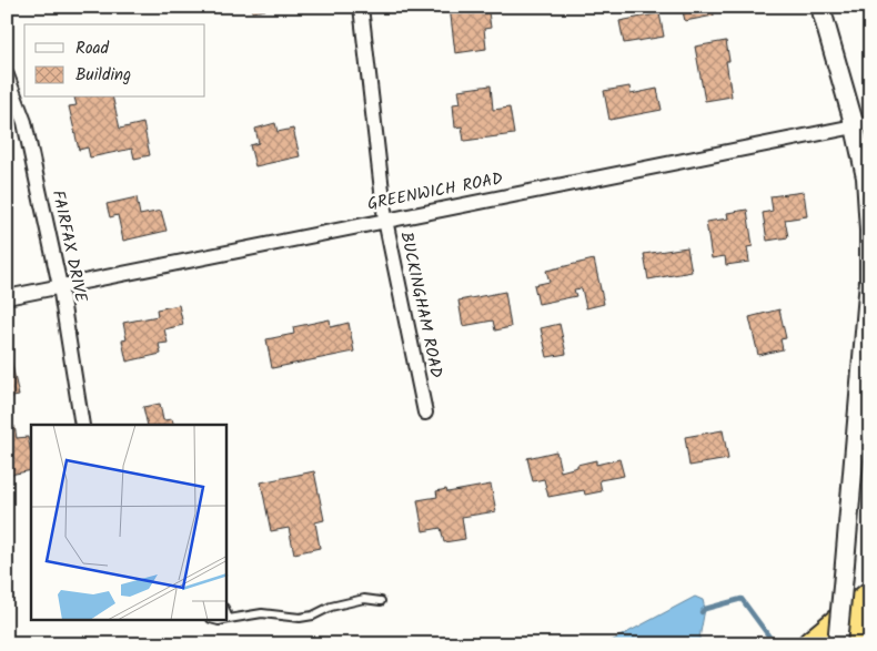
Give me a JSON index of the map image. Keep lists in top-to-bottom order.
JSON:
{
  "streets": {
    "street": ["GREENWICH ROAD", "FAIRFAX DRIVE", "BUCKINGHAM ROAD"]
  },
  "crossings": [
    ["GREENWICH ROAD", "FAIRFAX DRIVE"],
    ["GREENWICH ROAD", "BUCKINGHAM ROAD"]
  ],
  "legend": ["Road", "Building"]
}
